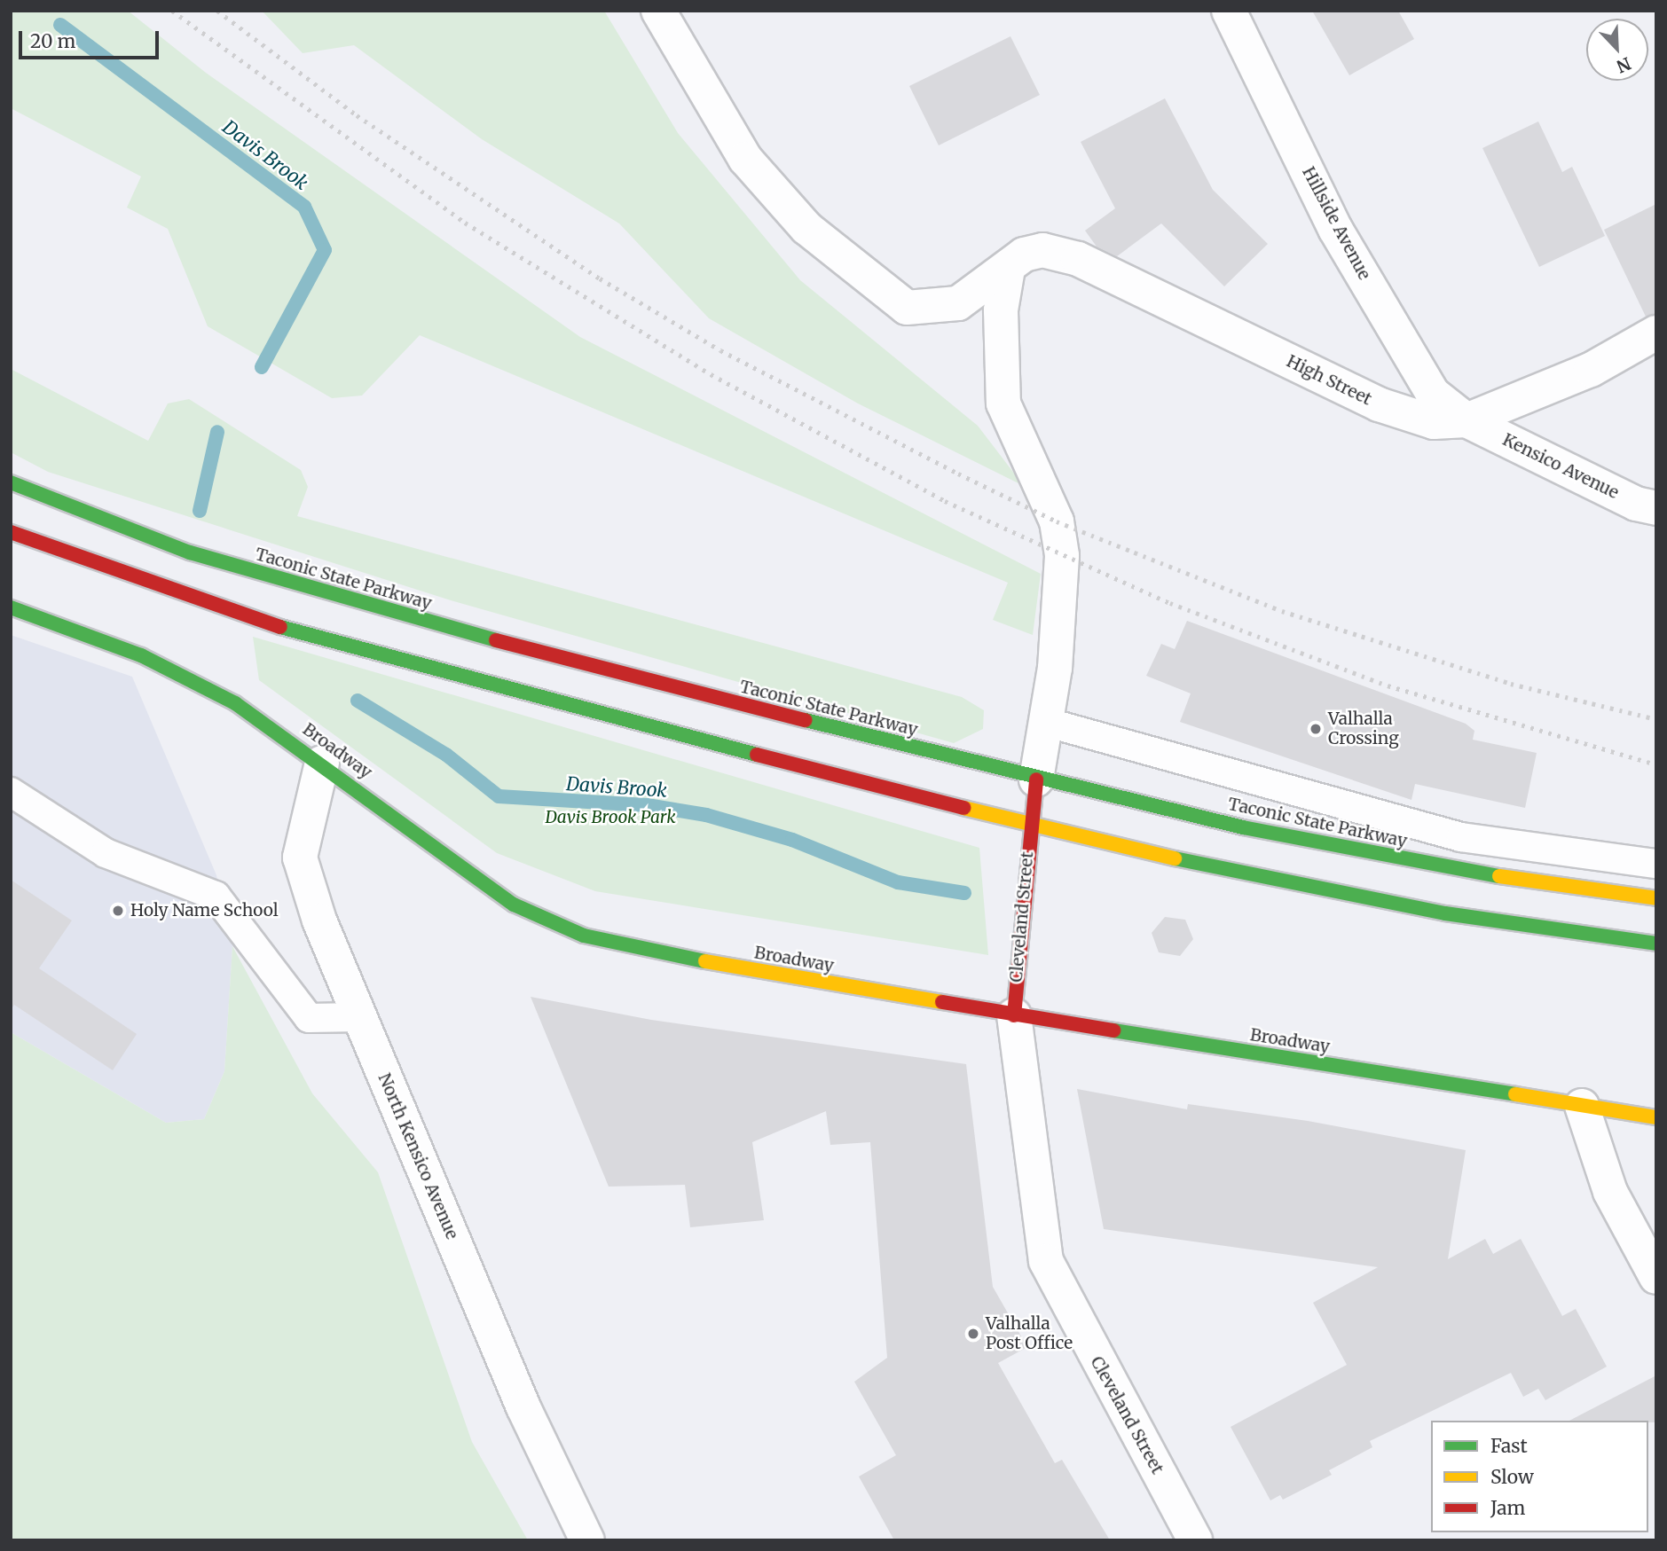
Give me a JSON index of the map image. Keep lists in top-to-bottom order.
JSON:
{
  "streets": {
    "main road": ["Taconic State Parkway", "Broadway", "Cleveland Street"],
    "street": [
      "Hillside Avenue",
      "High Street",
      "Kensico Avenue",
      "North Kensico Avenue"
    ]
  },
  "crossings": [
    ["Hillside Avenue", "High Street"],
    ["Hillside Avenue", "Kensico Avenue"],
    ["High Street", "Kensico Avenue"],
    ["High Street", "Cleveland Street"],
    ["Taconic State Parkway", "Cleveland Street"],
    ["Broadway", "Cleveland Street"],
    ["Broadway", "North Kensico Avenue"]
  ],
  "water": ["Davis Brook"],
  "parks": ["Davis Brook Park"],
  "places": ["Valhalla Crossing", "Holy Name School", "Valhalla Post Office"],
  "legend": ["Fast", "Slow", "Jam"],
  "scale_bar": "20 m",
  "north": "bottom right"
}
